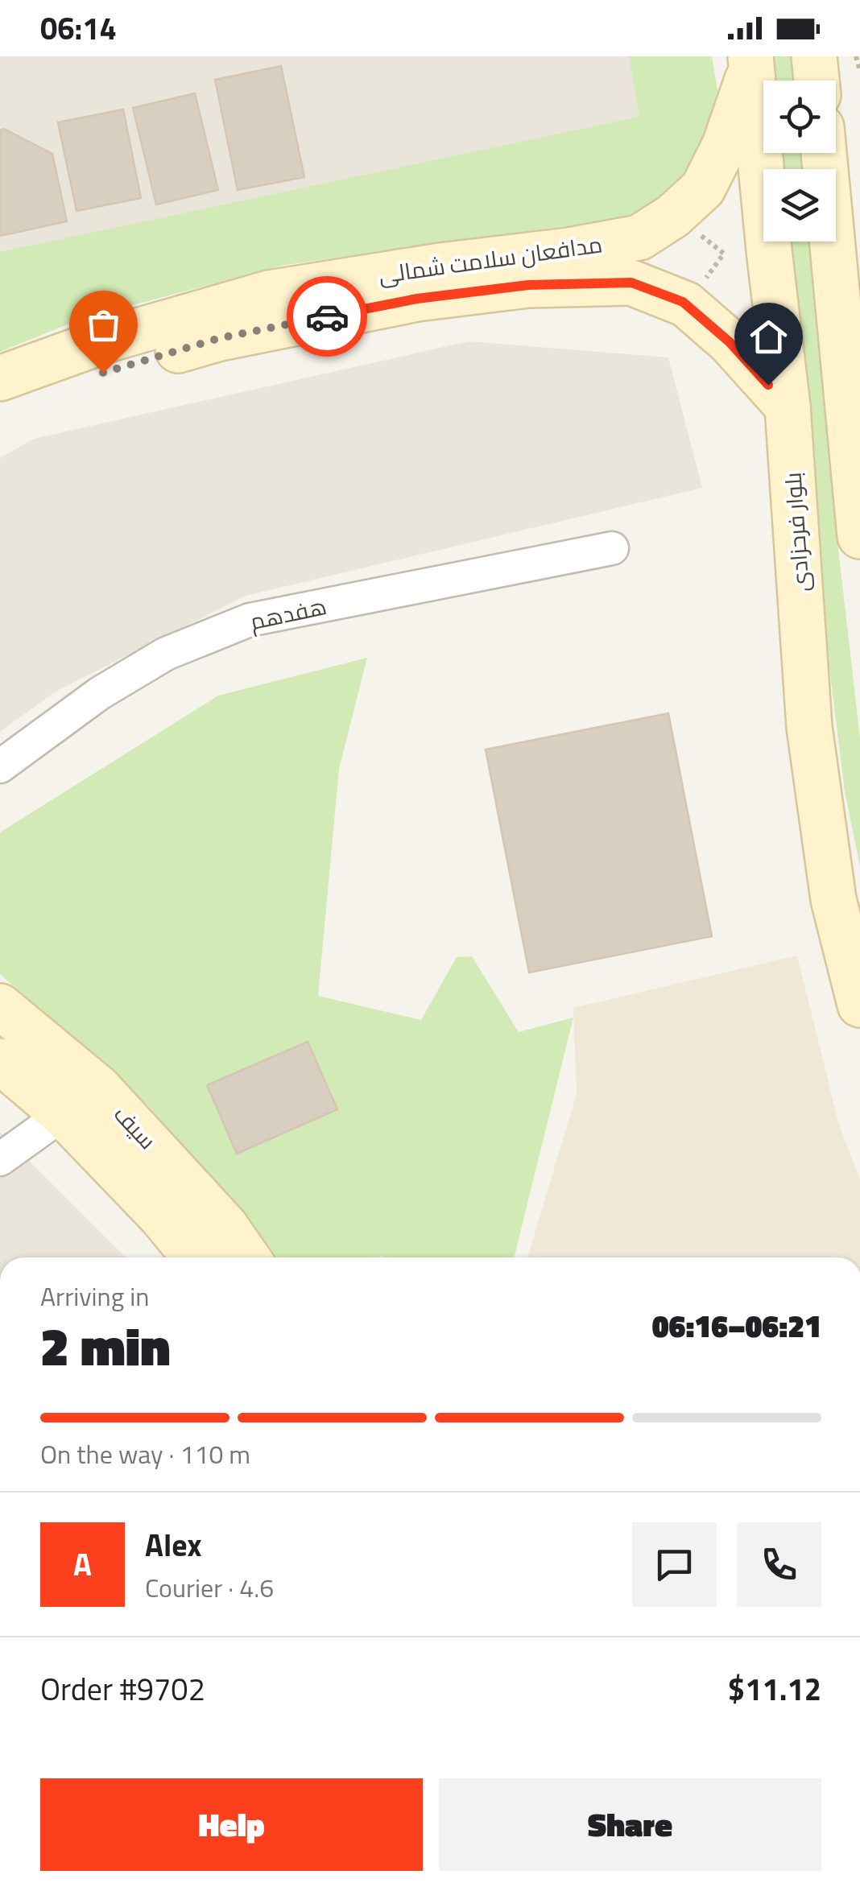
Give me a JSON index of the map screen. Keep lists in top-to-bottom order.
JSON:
{
  "streets": {
    "street": [
      "مدافعان سلامت شمالی",
      "بلوار فرحزادی",
      "هفدهم",
      "سیف"
    ]
  },
  "crossings": [
    ["مدافعان سلامت شمالی", "بلوار فرحزادی"]
  ],
  "page": {
    "status": "06:14",
    "heading": ["2 min", "Arriving in", "06:16–06:21"],
    "panel": [
      "Alex",
      "Courier · 4.6",
      "Order #9702",
      "$11.12"
    ],
    "bar": "On the way · 110 m",
    "round": "A",
    "buttons": ["Help", "Share"]
  }
}
